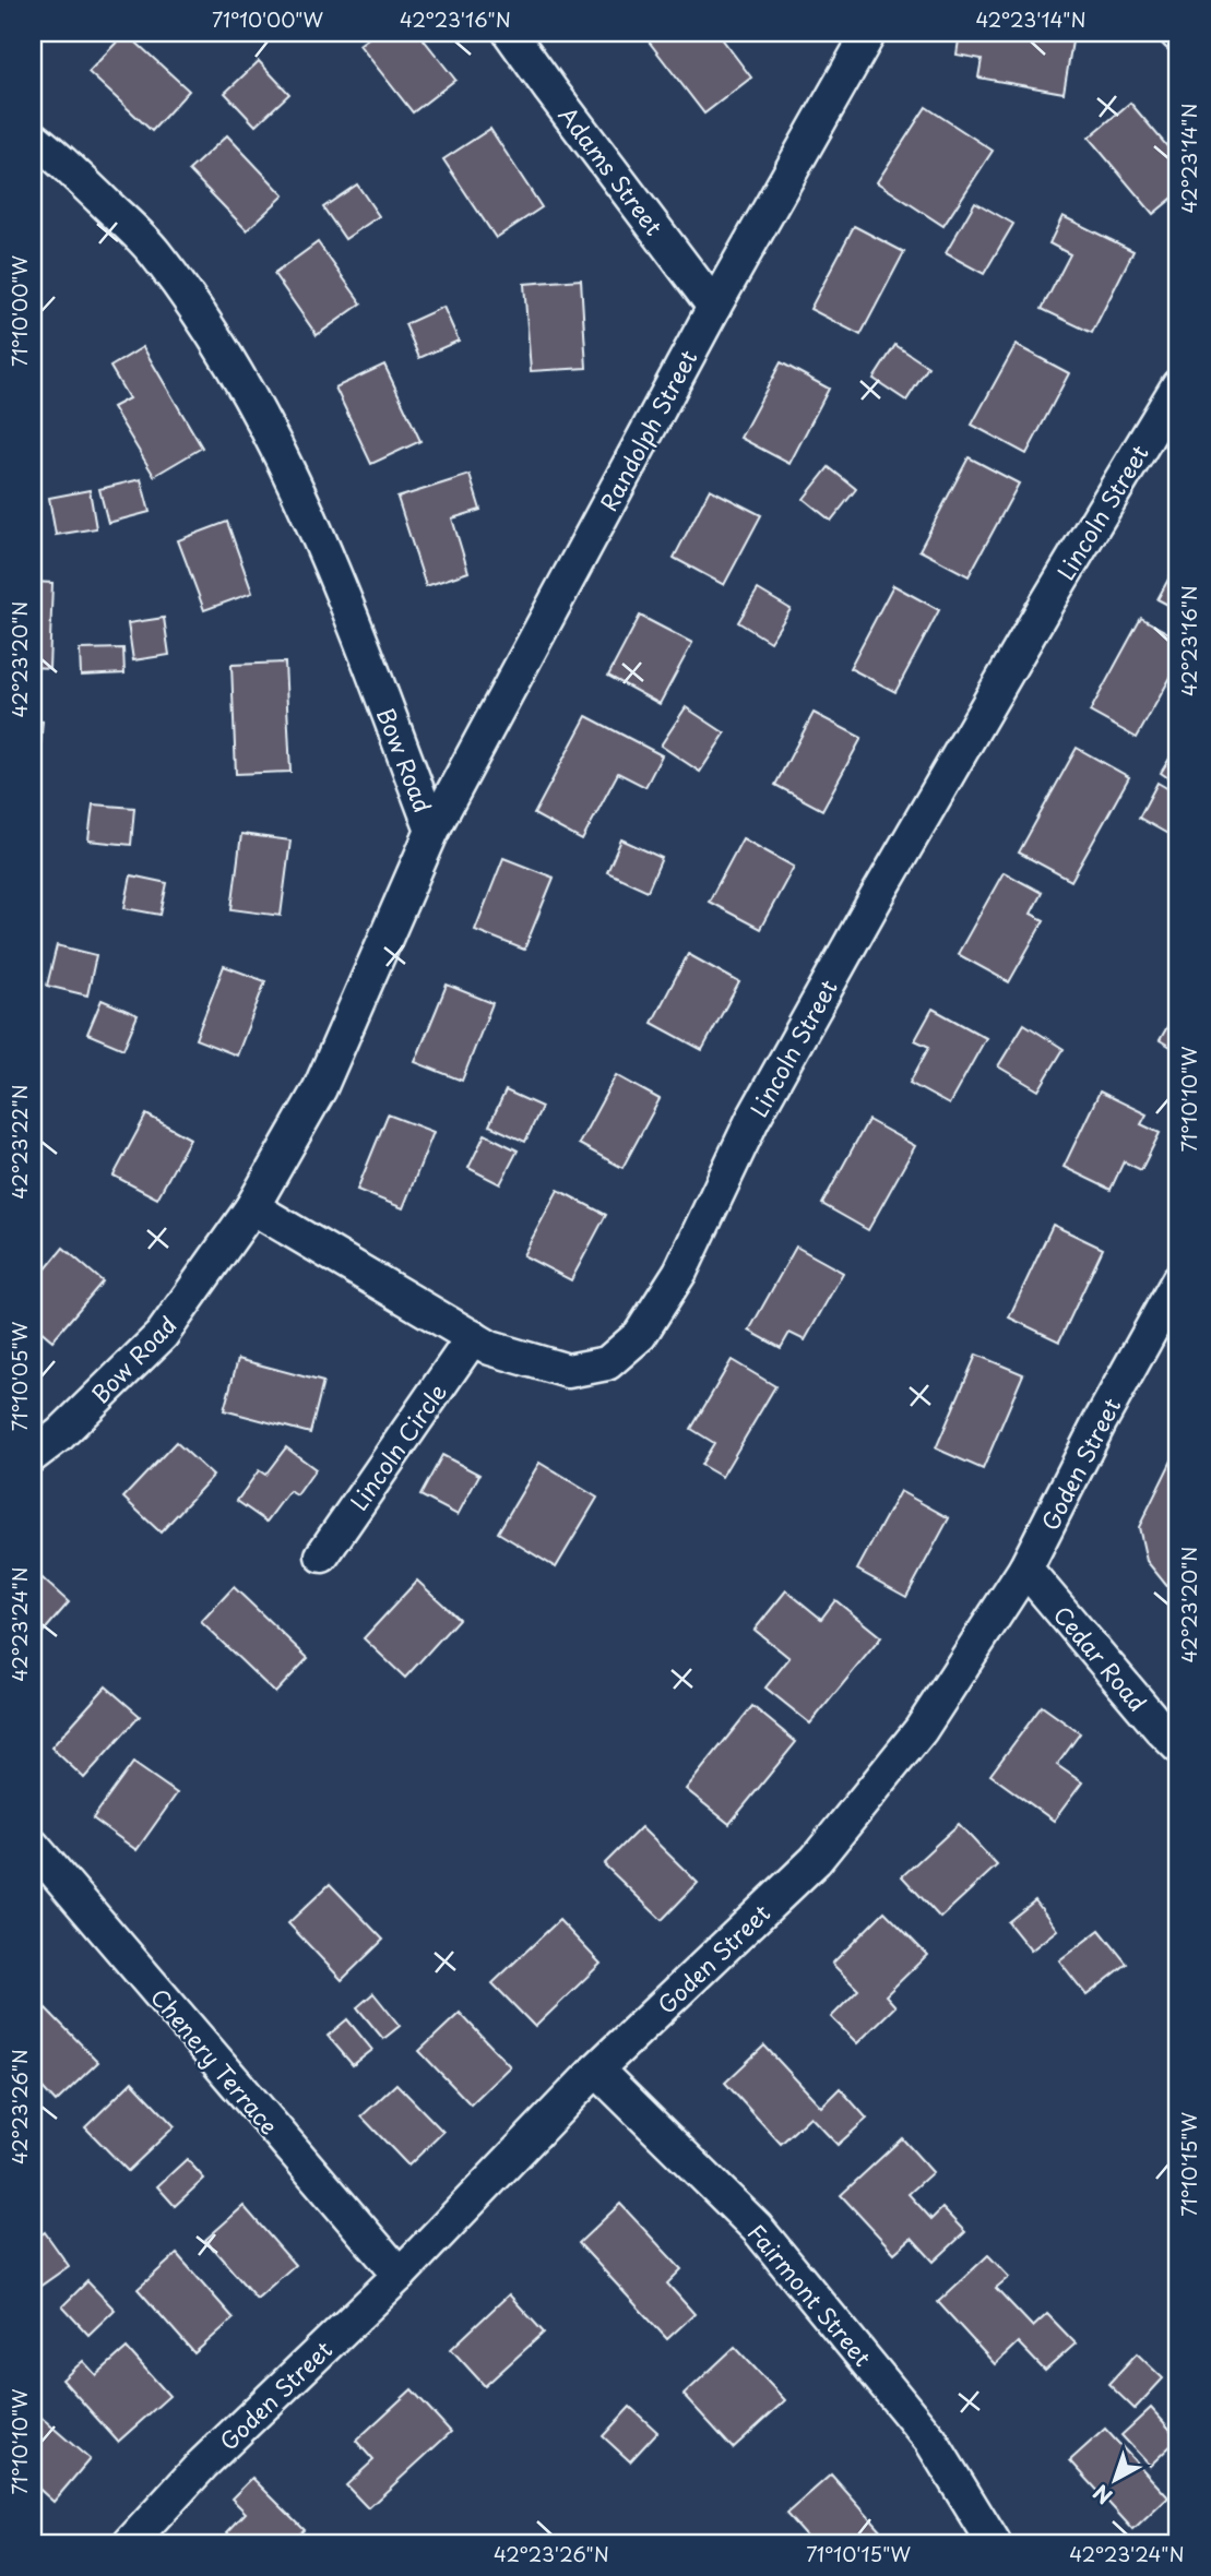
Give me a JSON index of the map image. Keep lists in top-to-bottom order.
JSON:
{
  "streets": {
    "street": [
      "Adams Street",
      "Randolph Street",
      "Lincoln Street",
      "Bow Road",
      "Lincoln Circle",
      "Goden Street",
      "Cedar Road",
      "Chenery Terrace",
      "Fairmont Street"
    ]
  },
  "crossings": [
    ["Adams Street", "Randolph Street"],
    ["Randolph Street", "Bow Road"],
    ["Lincoln Street", "Bow Road"],
    ["Lincoln Street", "Lincoln Circle"],
    ["Goden Street", "Cedar Road"],
    ["Goden Street", "Chenery Terrace"],
    ["Goden Street", "Fairmont Street"]
  ],
  "north": "bottom left",
  "coordinates": [
    "71°10'00\"W",
    "42°23'16\"N",
    "42°23'14\"N",
    "42°23'20\"N",
    "71°10'10\"W",
    "42°23'22\"N",
    "71°10'05\"W",
    "42°23'24\"N",
    "42°23'26\"N",
    "71°10'15\"W"
  ]
}
